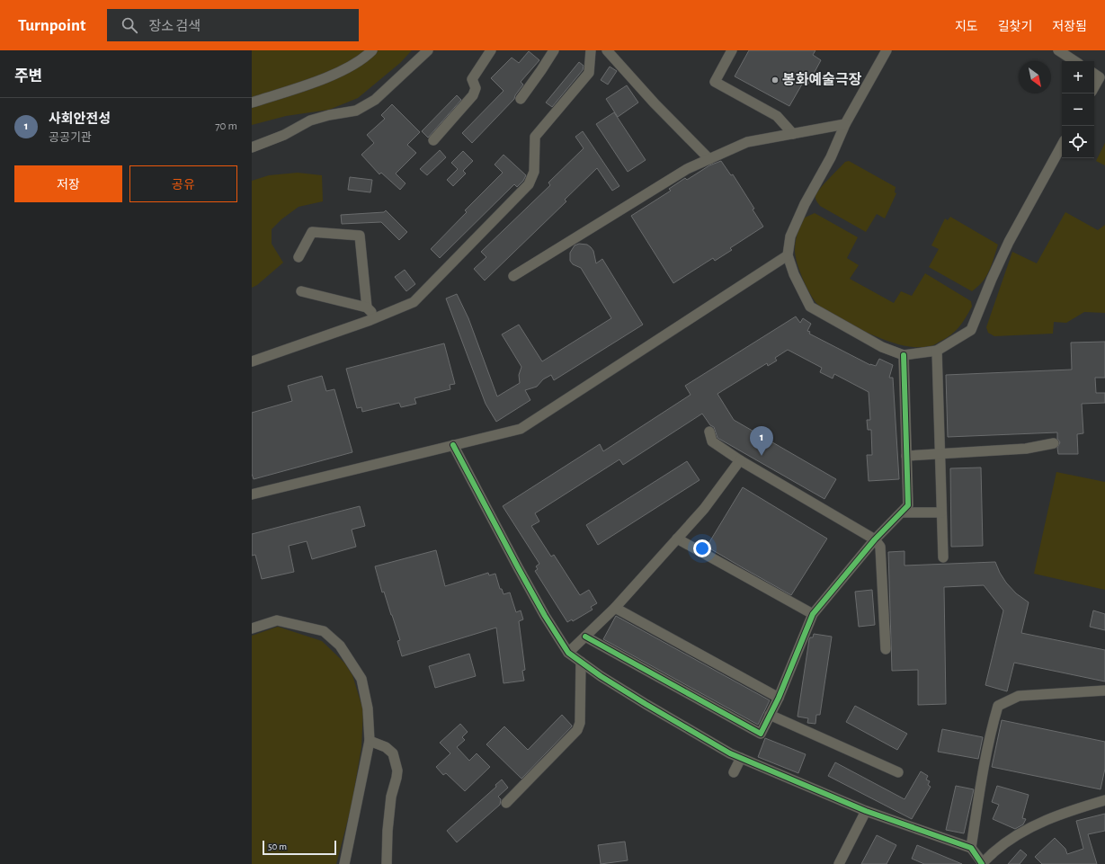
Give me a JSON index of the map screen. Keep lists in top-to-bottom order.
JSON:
{
  "places": ["봉화예술극장"],
  "scale_bar": "50 m",
  "north": "bottom right",
  "page": {
    "header": "Turnpoint",
    "search": "장소 검색",
    "nav": ["지도", "길찾기", "저장됨"],
    "heading": "주변",
    "map_buttons": ["+", "−"],
    "list": [
      {
        "mark": "1",
        "name": "사회안전성",
        "note": "공공기관",
        "value": "70 m"
      }
    ],
    "buttons": ["저장", "공유"],
    "pins": "1",
    "scale": "50 m"
  }
}
